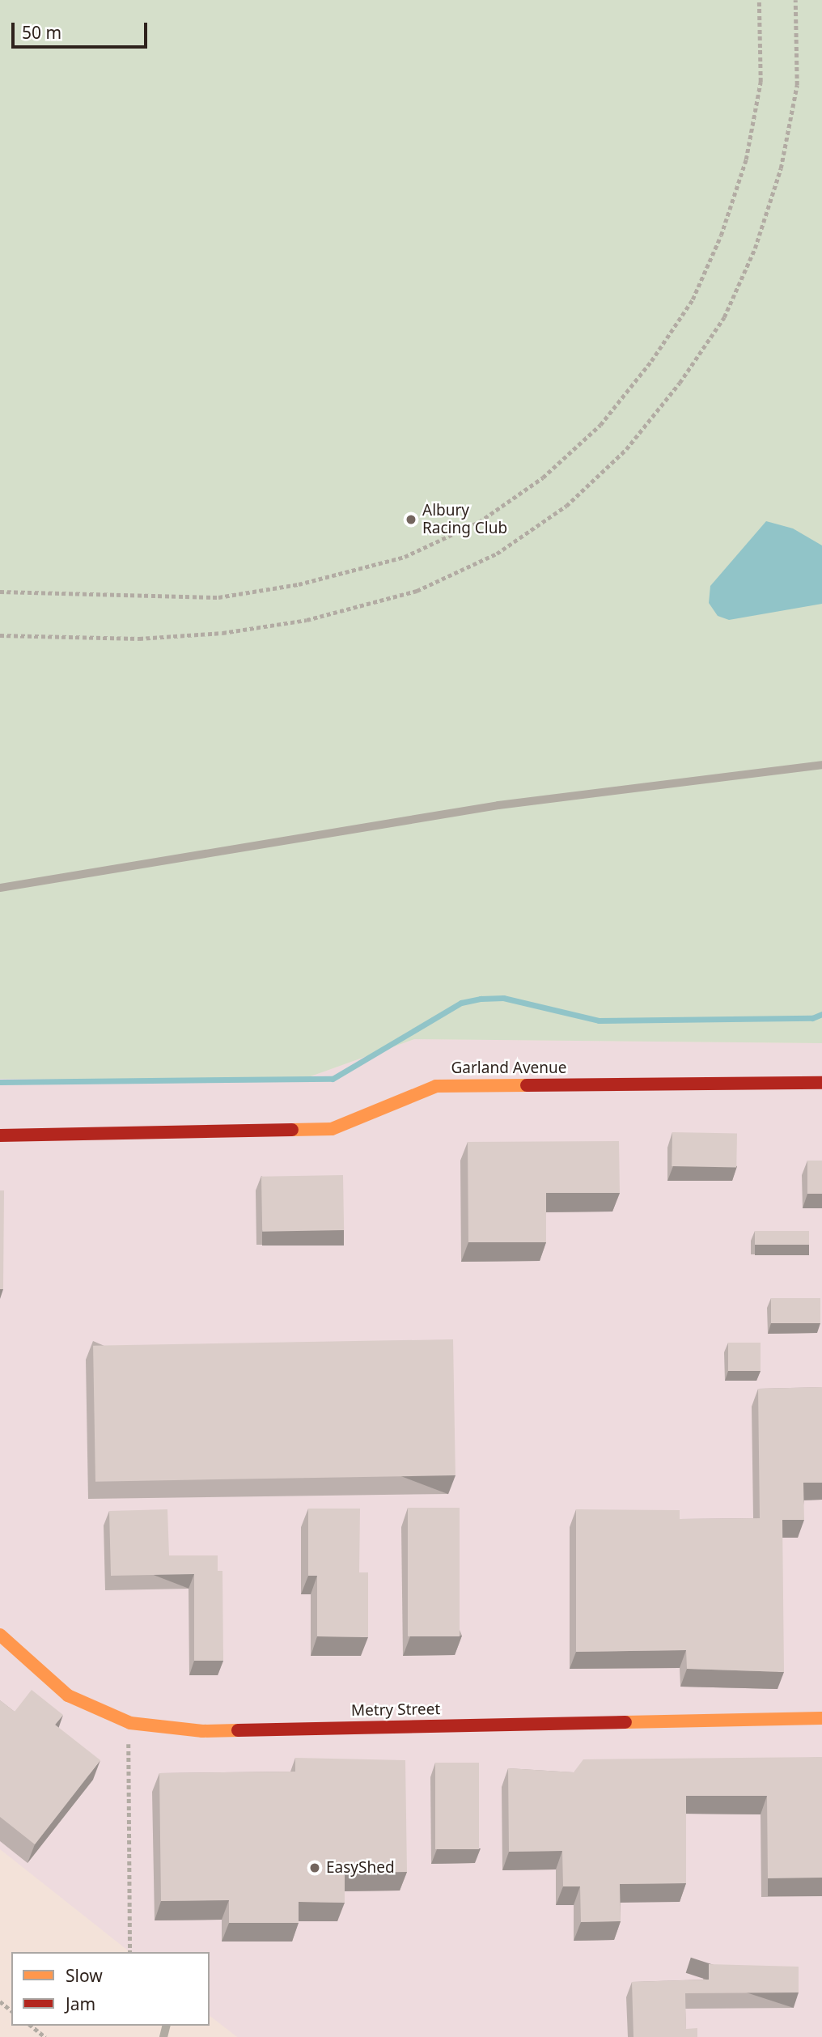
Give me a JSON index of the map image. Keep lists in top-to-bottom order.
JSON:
{
  "streets": {
    "street": ["Garland Avenue", "Metry Street"]
  },
  "places": ["Albury Racing Club", "EasyShed"],
  "legend": ["Slow", "Jam"],
  "scale_bar": "50 m"
}
